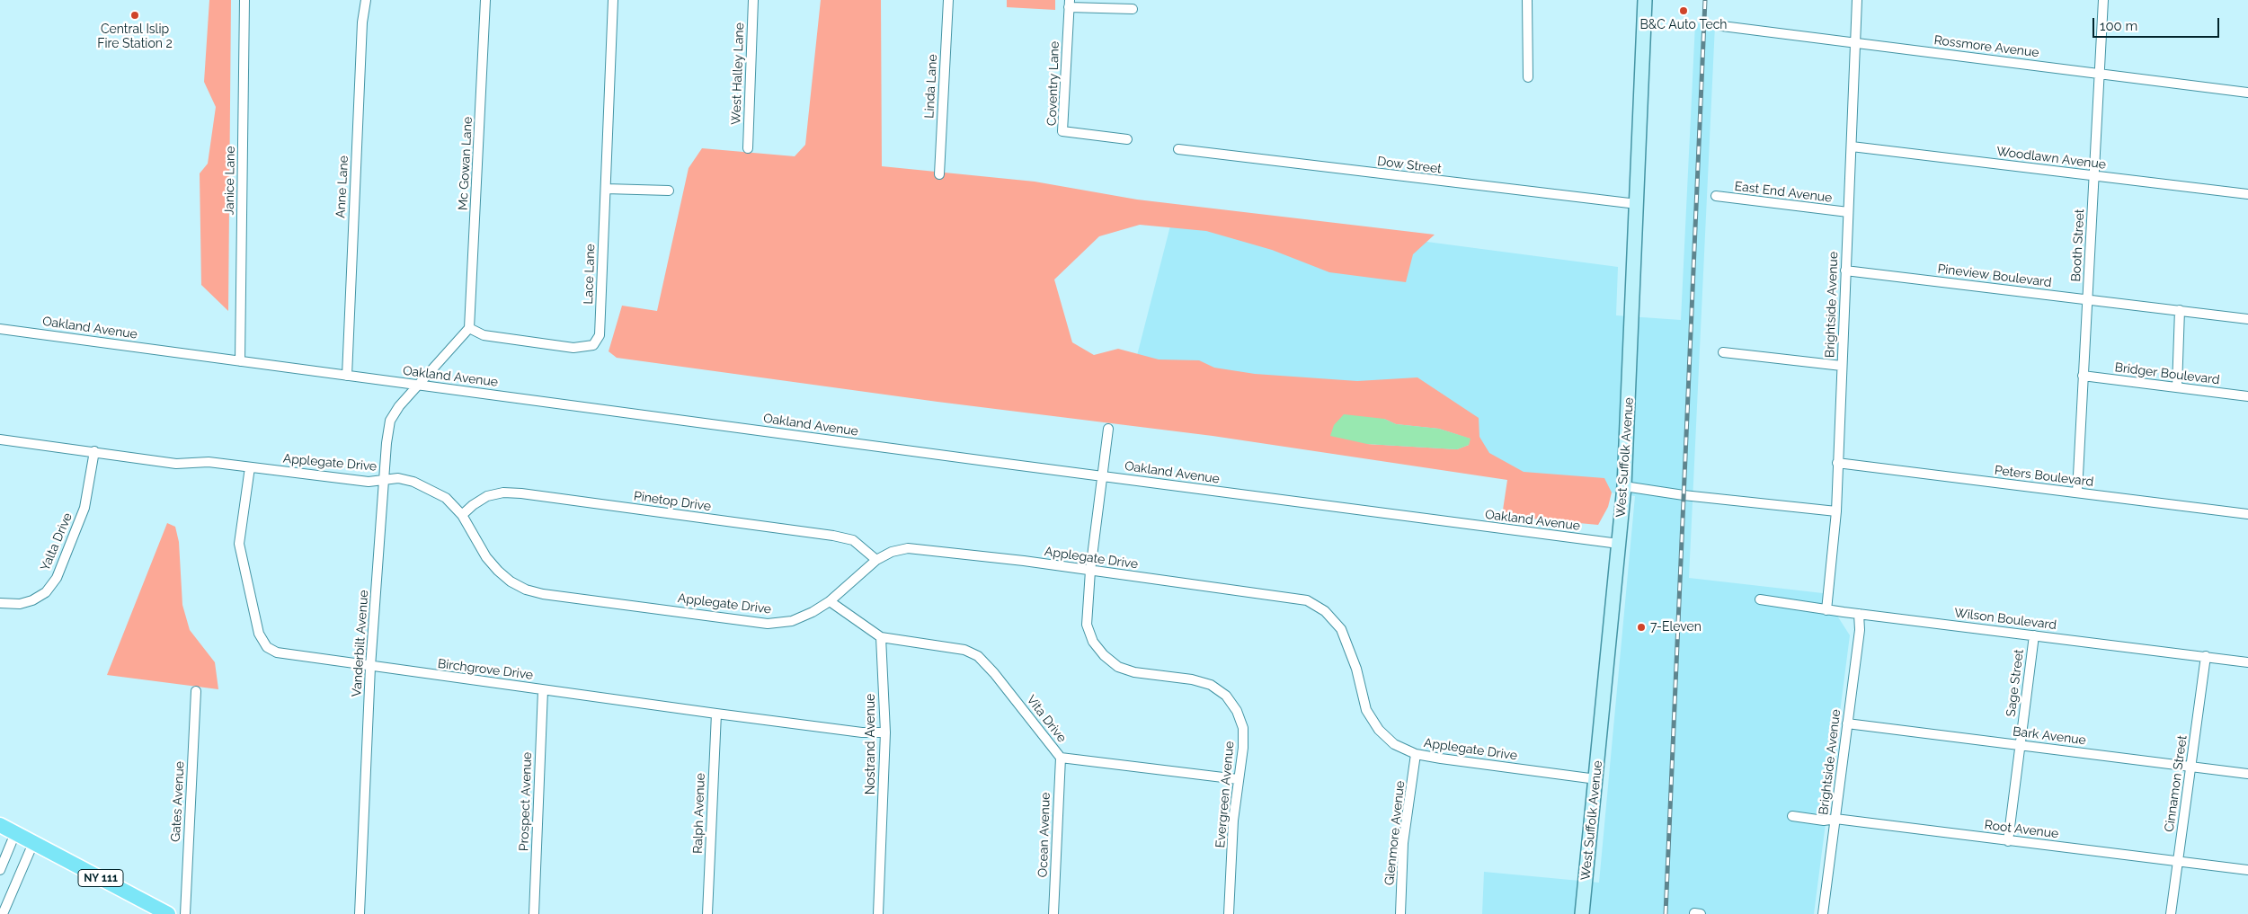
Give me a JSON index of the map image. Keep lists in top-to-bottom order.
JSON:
{
  "streets": {
    "main road": ["West Suffolk Avenue", "NY 111"],
    "street": [
      "Rossmore Avenue",
      "West Halley Lane",
      "Coventry Lane",
      "Linda Lane",
      "Woodlawn Avenue",
      "Mc Gowan Lane",
      "Dow Street",
      "Janice Lane",
      "Anne Lane",
      "East End Avenue",
      "Booth Street",
      "Lace Lane",
      "Pineview Boulevard",
      "Brightside Avenue",
      "Oakland Avenue",
      "Bridger Boulevard",
      "Applegate Drive",
      "Peters Boulevard",
      "Pinetop Drive",
      "Yalta Drive",
      "Wilson Boulevard",
      "Vanderbilt Avenue",
      "Birchgrove Drive",
      "Sage Street",
      "Vita Drive",
      "Bark Avenue",
      "Nostrand Avenue",
      "Cinnamon Street",
      "Evergreen Avenue",
      "Gates Avenue",
      "Prospect Avenue",
      "Ralph Avenue",
      "Root Avenue",
      "Glenmore Avenue",
      "Ocean Avenue"
    ]
  },
  "crossings": [
    ["Rossmore Avenue", "Booth Street"],
    ["Rossmore Avenue", "Brightside Avenue"],
    ["Woodlawn Avenue", "Booth Street"],
    ["Woodlawn Avenue", "Brightside Avenue"],
    ["Mc Gowan Lane", "Lace Lane"],
    ["Dow Street", "West Suffolk Avenue"],
    ["Janice Lane", "Oakland Avenue"],
    ["Anne Lane", "Oakland Avenue"],
    ["East End Avenue", "Brightside Avenue"],
    ["Booth Street", "Pineview Boulevard"],
    ["Booth Street", "Bridger Boulevard"],
    ["Booth Street", "Peters Boulevard"],
    ["Pineview Boulevard", "Brightside Avenue"],
    ["Brightside Avenue", "Peters Boulevard"],
    ["Brightside Avenue", "Wilson Boulevard"],
    ["Brightside Avenue", "Bark Avenue"],
    ["Brightside Avenue", "Root Avenue"],
    ["Oakland Avenue", "West Suffolk Avenue"],
    ["Oakland Avenue", "Vanderbilt Avenue"],
    ["Oakland Avenue", "Evergreen Avenue"],
    ["West Suffolk Avenue", "Applegate Drive"],
    ["Applegate Drive", "Pinetop Drive"],
    ["Applegate Drive", "Yalta Drive"],
    ["Applegate Drive", "Vanderbilt Avenue"],
    ["Applegate Drive", "Birchgrove Drive"],
    ["Applegate Drive", "Evergreen Avenue"],
    ["Applegate Drive", "Glenmore Avenue"],
    ["Wilson Boulevard", "Sage Street"],
    ["Wilson Boulevard", "Cinnamon Street"],
    ["Vanderbilt Avenue", "Birchgrove Drive"],
    ["Birchgrove Drive", "Nostrand Avenue"],
    ["Birchgrove Drive", "Prospect Avenue"],
    ["Birchgrove Drive", "Ralph Avenue"],
    ["Sage Street", "Bark Avenue"],
    ["Sage Street", "Root Avenue"],
    ["Vita Drive", "Nostrand Avenue"],
    ["Vita Drive", "Evergreen Avenue"],
    ["Vita Drive", "Ocean Avenue"],
    ["Bark Avenue", "Cinnamon Street"],
    ["Cinnamon Street", "Root Avenue"]
  ],
  "places": ["B&C Auto Tech", "Central Islip Fire Station 2", "7-Eleven"],
  "scale_bar": "100 m"
}
